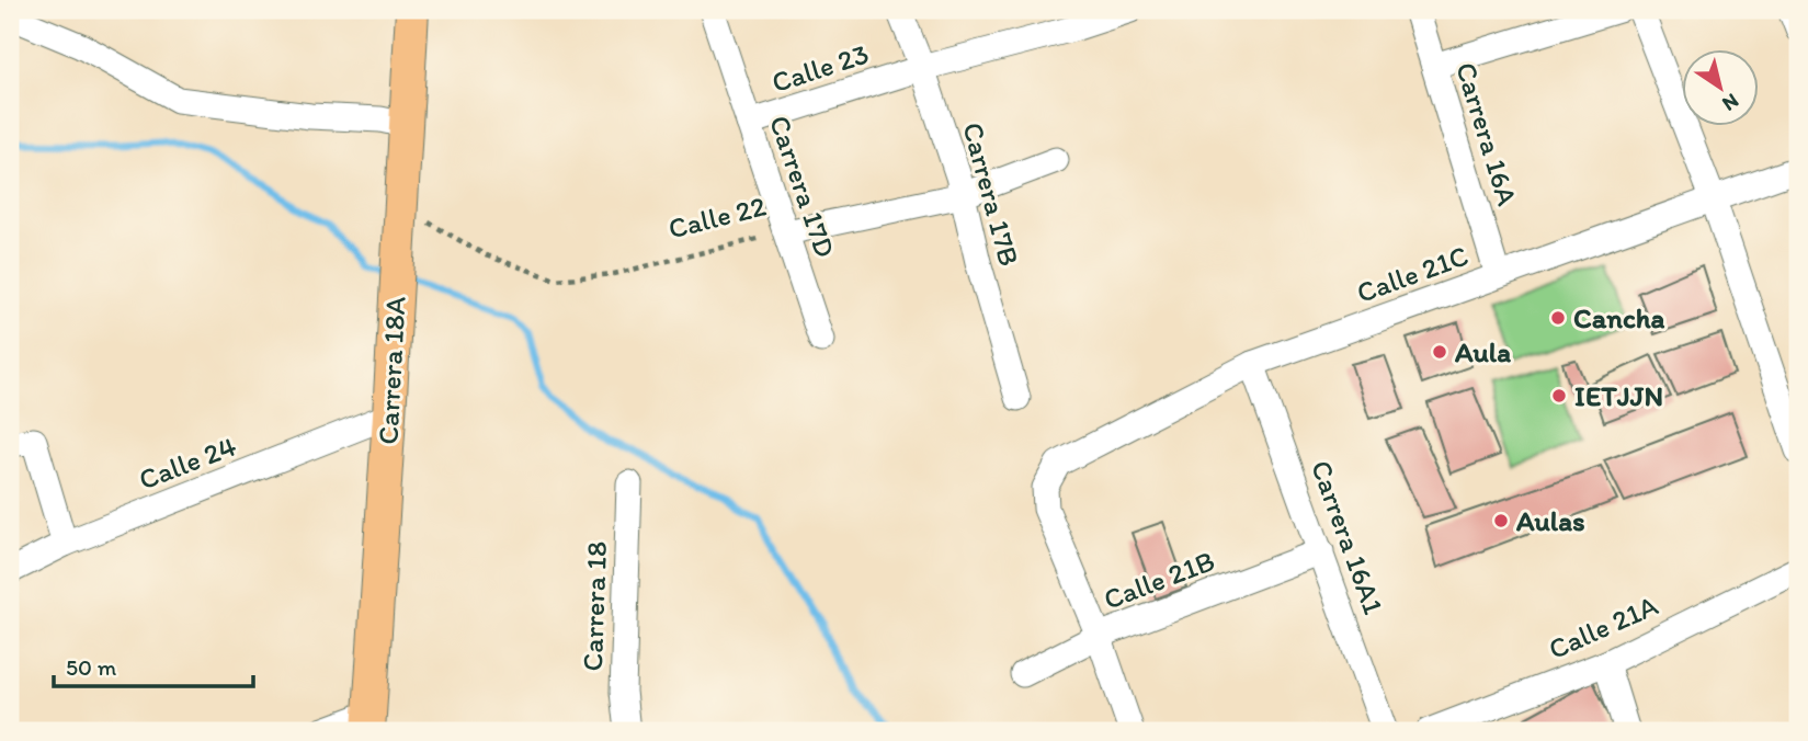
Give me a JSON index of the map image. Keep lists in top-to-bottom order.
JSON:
{
  "streets": {
    "main road": ["Carrera 18A"],
    "street": [
      "Calle 23",
      "Carrera 16A",
      "Carrera 17D",
      "Carrera 17B",
      "Calle 22",
      "Calle 21C",
      "Calle 24",
      "Carrera 16A1",
      "Calle 21B",
      "Carrera 18",
      "Calle 21A"
    ]
  },
  "crossings": [
    ["Calle 23", "Carrera 17D"],
    ["Calle 23", "Carrera 17B"],
    ["Carrera 16A", "Calle 21C"],
    ["Carrera 17D", "Calle 22"],
    ["Carrera 17B", "Calle 22"],
    ["Calle 22", "Carrera 18A"],
    ["Calle 21C", "Carrera 16A1"],
    ["Calle 21C", "Calle 21B"],
    ["Carrera 18A", "Calle 24"],
    ["Carrera 16A1", "Calle 21B"]
  ],
  "places": [
    "Cancha",
    "Aula",
    "IETJJN",
    "Aulas"
  ],
  "scale_bar": "50 m",
  "north": "bottom right"
}
